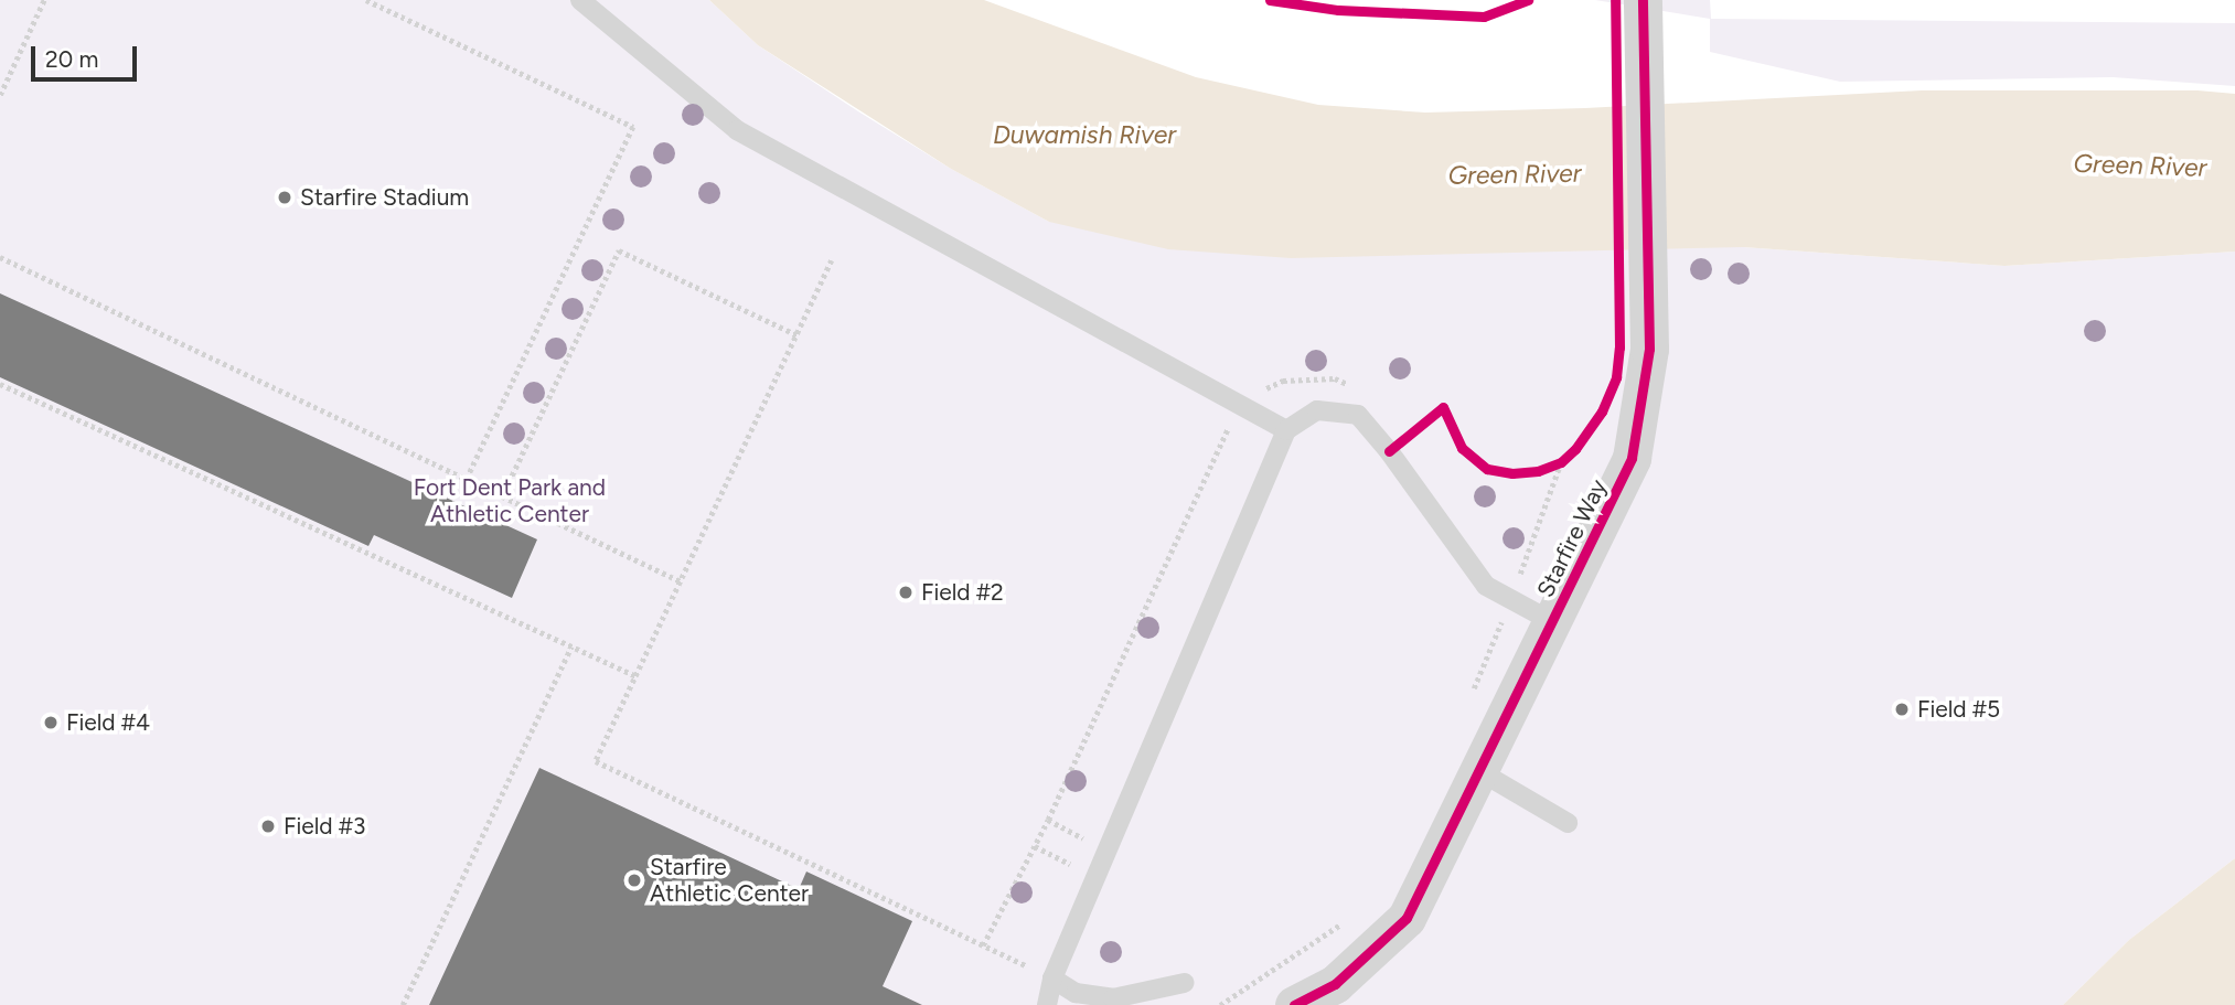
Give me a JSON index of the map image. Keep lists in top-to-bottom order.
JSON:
{
  "streets": {
    "street": ["Starfire Way"]
  },
  "water": ["Duwamish River", "Green River"],
  "parks": ["Fort Dent Park and Athletic Center"],
  "places": [
    "Starfire Stadium",
    "Field #2",
    "Field #5",
    "Field #4",
    "Field #3",
    "Starfire Athletic Center"
  ],
  "scale_bar": "20 m"
}
